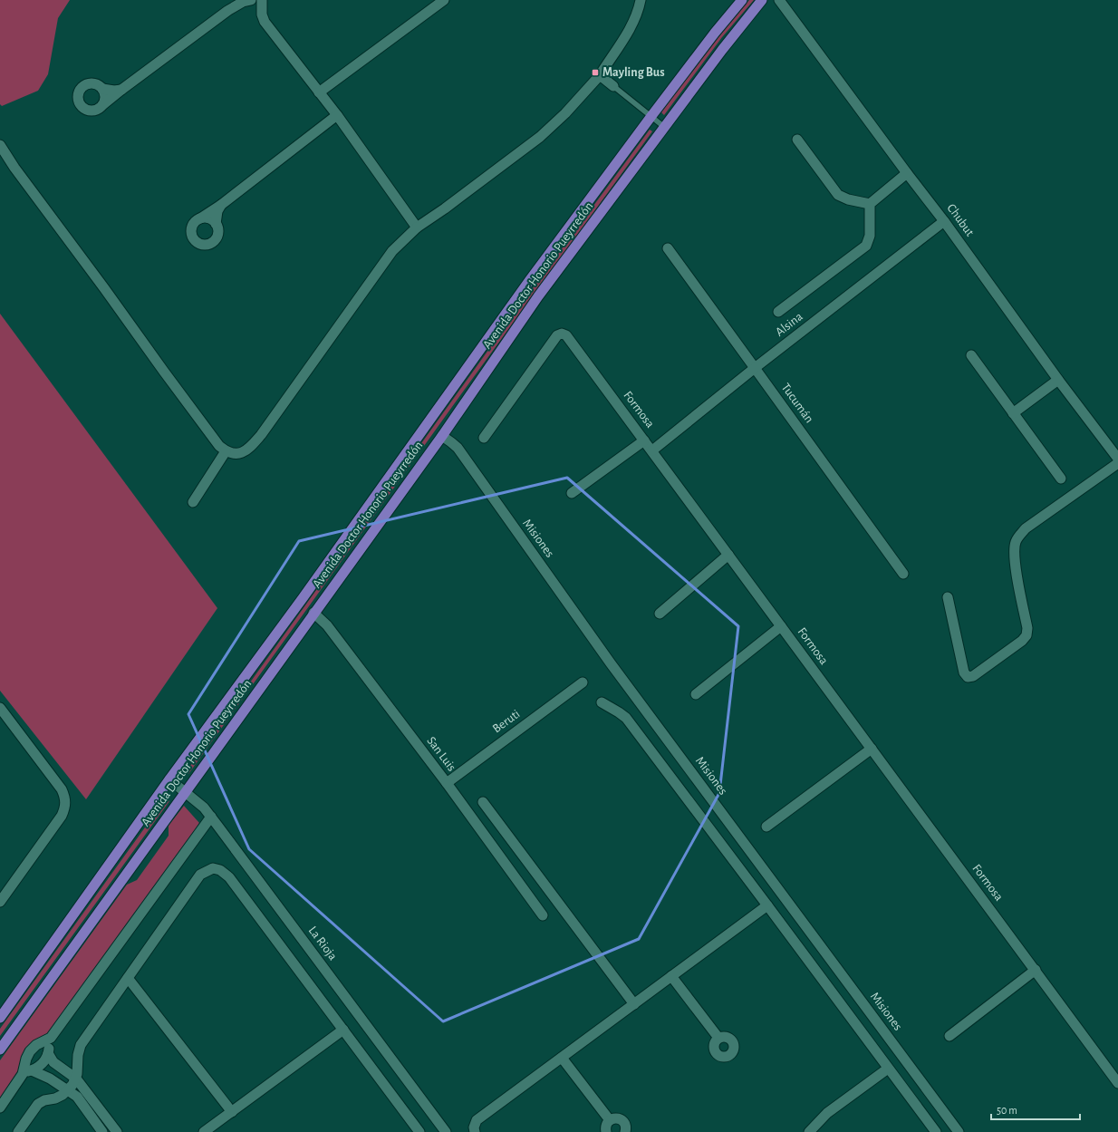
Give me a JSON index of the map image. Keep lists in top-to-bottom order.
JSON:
{
  "streets": {
    "main road": ["Avenida Doctor Honorio Pueyrredón"],
    "street": [
      "Chubut",
      "Alsina",
      "Tucumán",
      "Formosa",
      "Misiones",
      "Beruti",
      "San Luis",
      "La Rioja"
    ]
  },
  "crossings": [
    ["Chubut", "Alsina"],
    ["Avenida Doctor Honorio Pueyrredón", "Misiones"],
    ["Avenida Doctor Honorio Pueyrredón", "San Luis"],
    ["Avenida Doctor Honorio Pueyrredón", "La Rioja"],
    ["Alsina", "Tucumán"],
    ["Alsina", "Formosa"],
    ["Beruti", "San Luis"]
  ],
  "places": {
    "transit": ["Mayling Bus"]
  },
  "scale_bar": "50 m"
}
